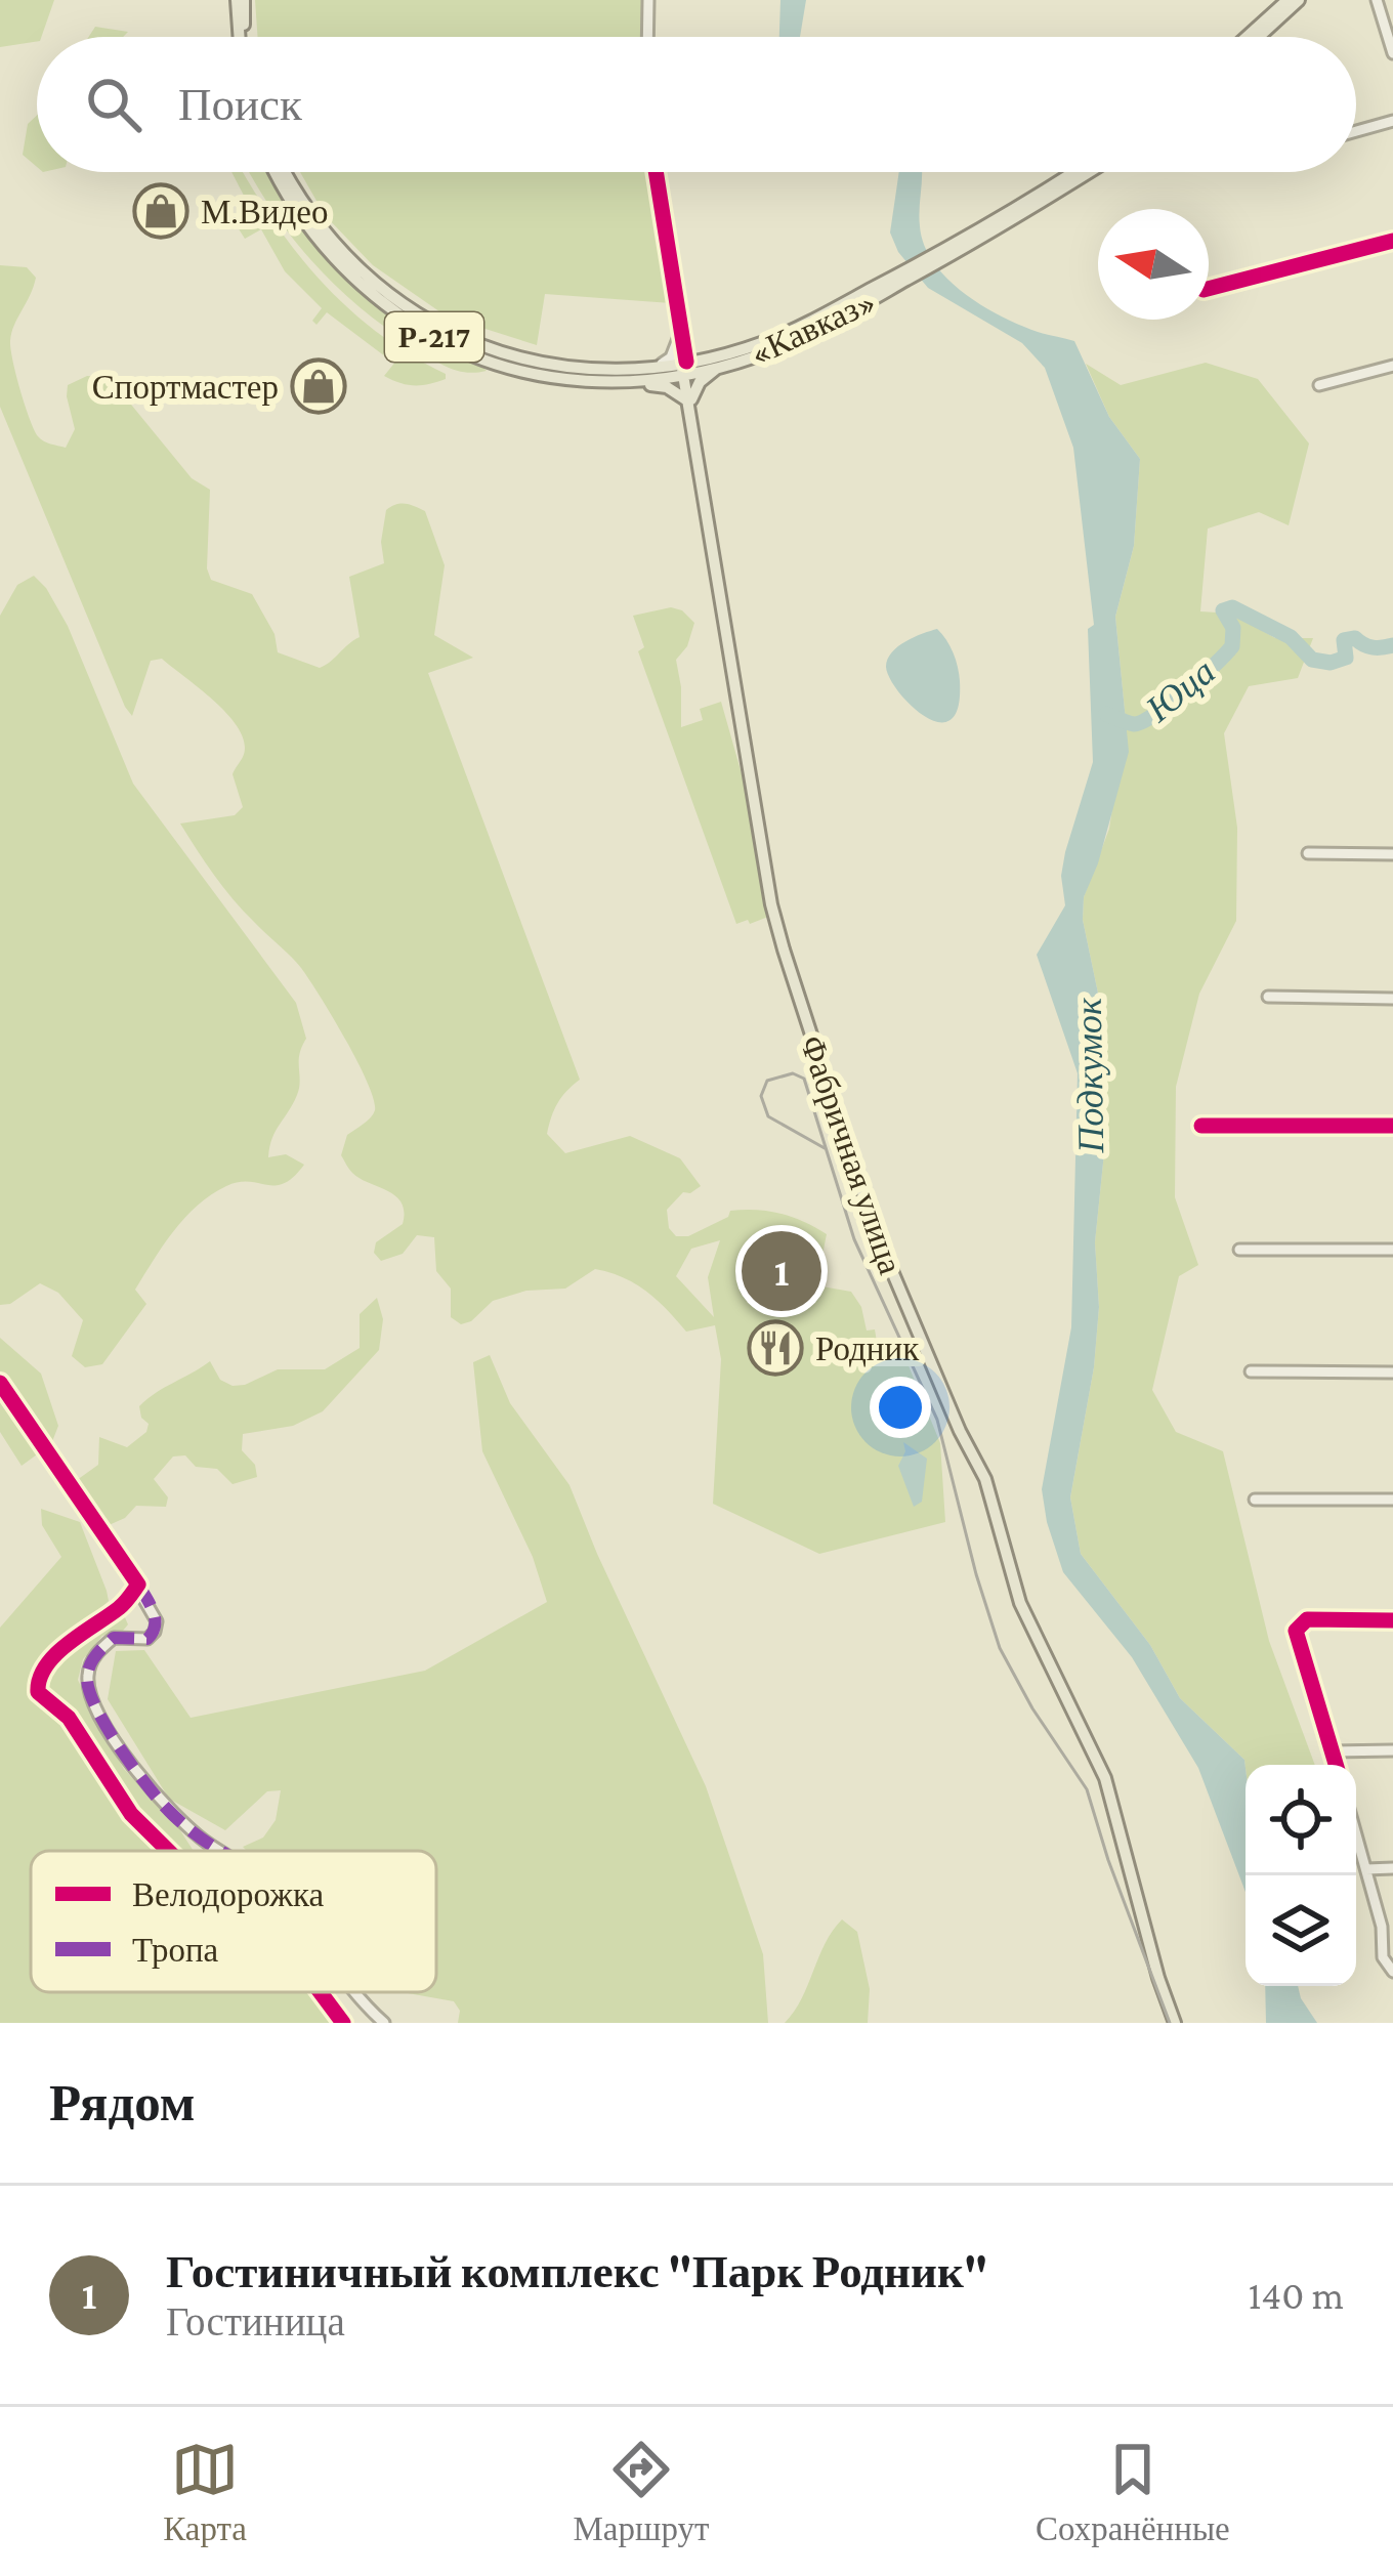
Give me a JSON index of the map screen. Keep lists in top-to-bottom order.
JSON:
{
  "streets": {
    "main road": ["«Кавказ»", "Р-217", "Фабричная улица"]
  },
  "crossings": [
    ["«Кавказ»", "Фабричная улица"]
  ],
  "water": ["Юца", "Подкумок"],
  "places": {
    "shop": ["М.Видео", "Спортмастер"],
    "restaurant": ["Родник"]
  },
  "legend": ["Велодорожка", "Тропа"],
  "north": "left",
  "page": {
    "search": "Поиск",
    "pins": "1",
    "heading": "Рядом",
    "list": [
      {
        "mark": "1",
        "name": "Гостиничный комплекс \"Парк Родник\"",
        "note": "Гостиница",
        "value": "140 m"
      }
    ],
    "nav": ["Карта", "Маршрут", "Сохранённые"]
  }
}
